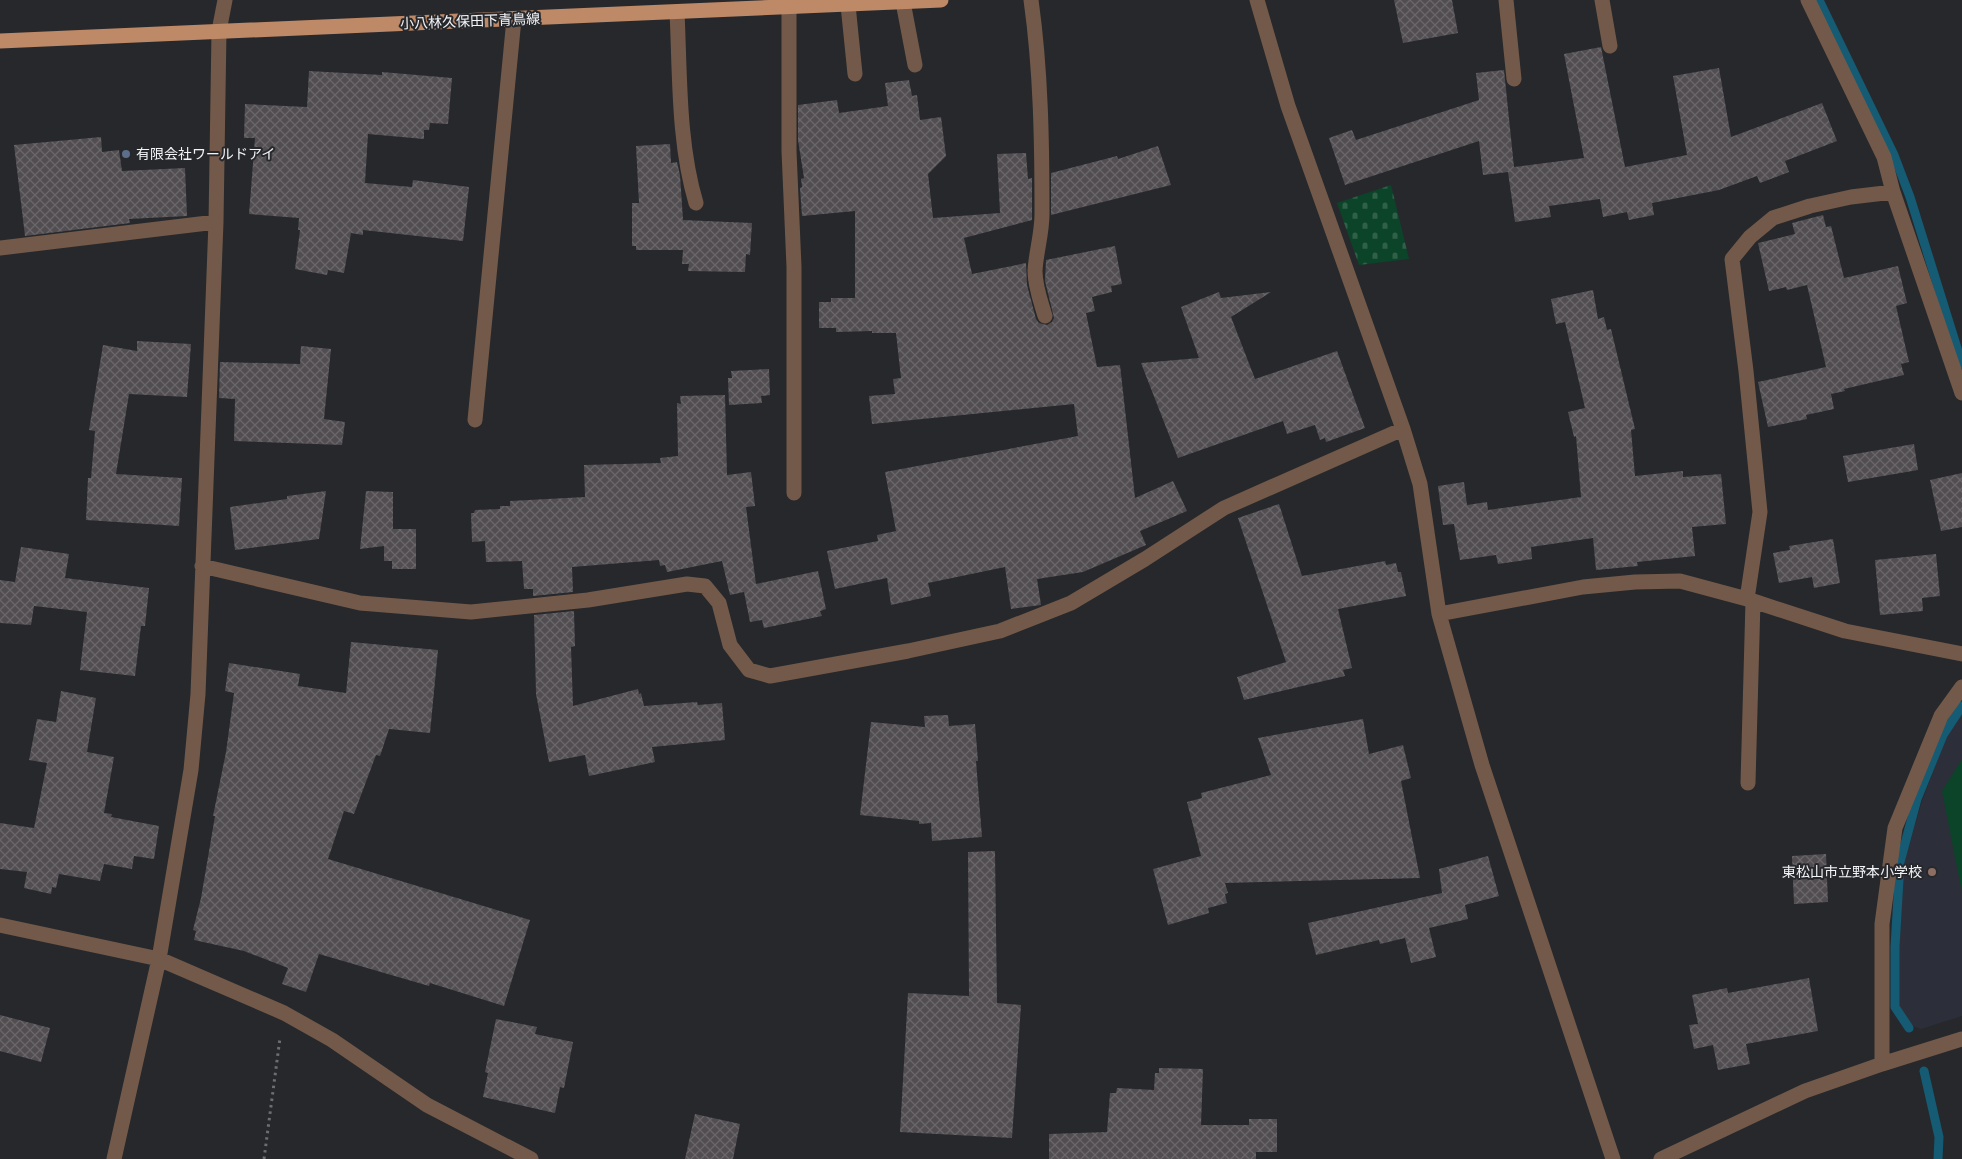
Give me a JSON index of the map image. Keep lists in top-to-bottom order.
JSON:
{
  "streets": {
    "main road": ["小八林久保田下青鳥線"]
  },
  "places": ["有限会社ワールドアイ", "東松山市立野本小学校"]
}
